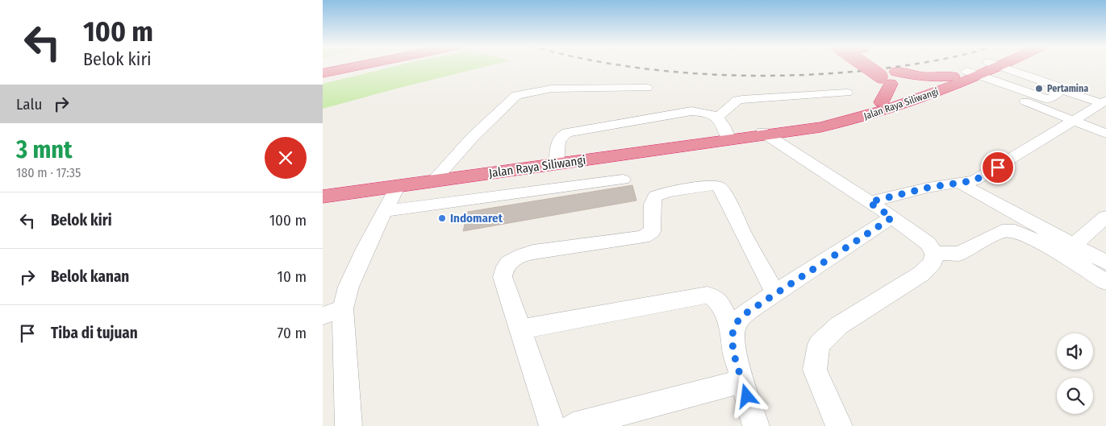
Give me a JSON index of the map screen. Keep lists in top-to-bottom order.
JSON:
{
  "streets": {
    "highway": ["Jalan Raya Siliwangi"]
  },
  "places": ["Pertamina", "Indomaret"],
  "page": {
    "turn": ["100 m", "Belok kiri"],
    "then": "Lalu",
    "heading": ["3 mnt", "180 m · 17:35"],
    "list": [
      {
        "name": "Belok kiri",
        "value": "100 m"
      },
      {
        "name": "Belok kanan",
        "value": "10 m"
      },
      {
        "name": "Tiba di tujuan",
        "value": "70 m"
      }
    ]
  }
}
